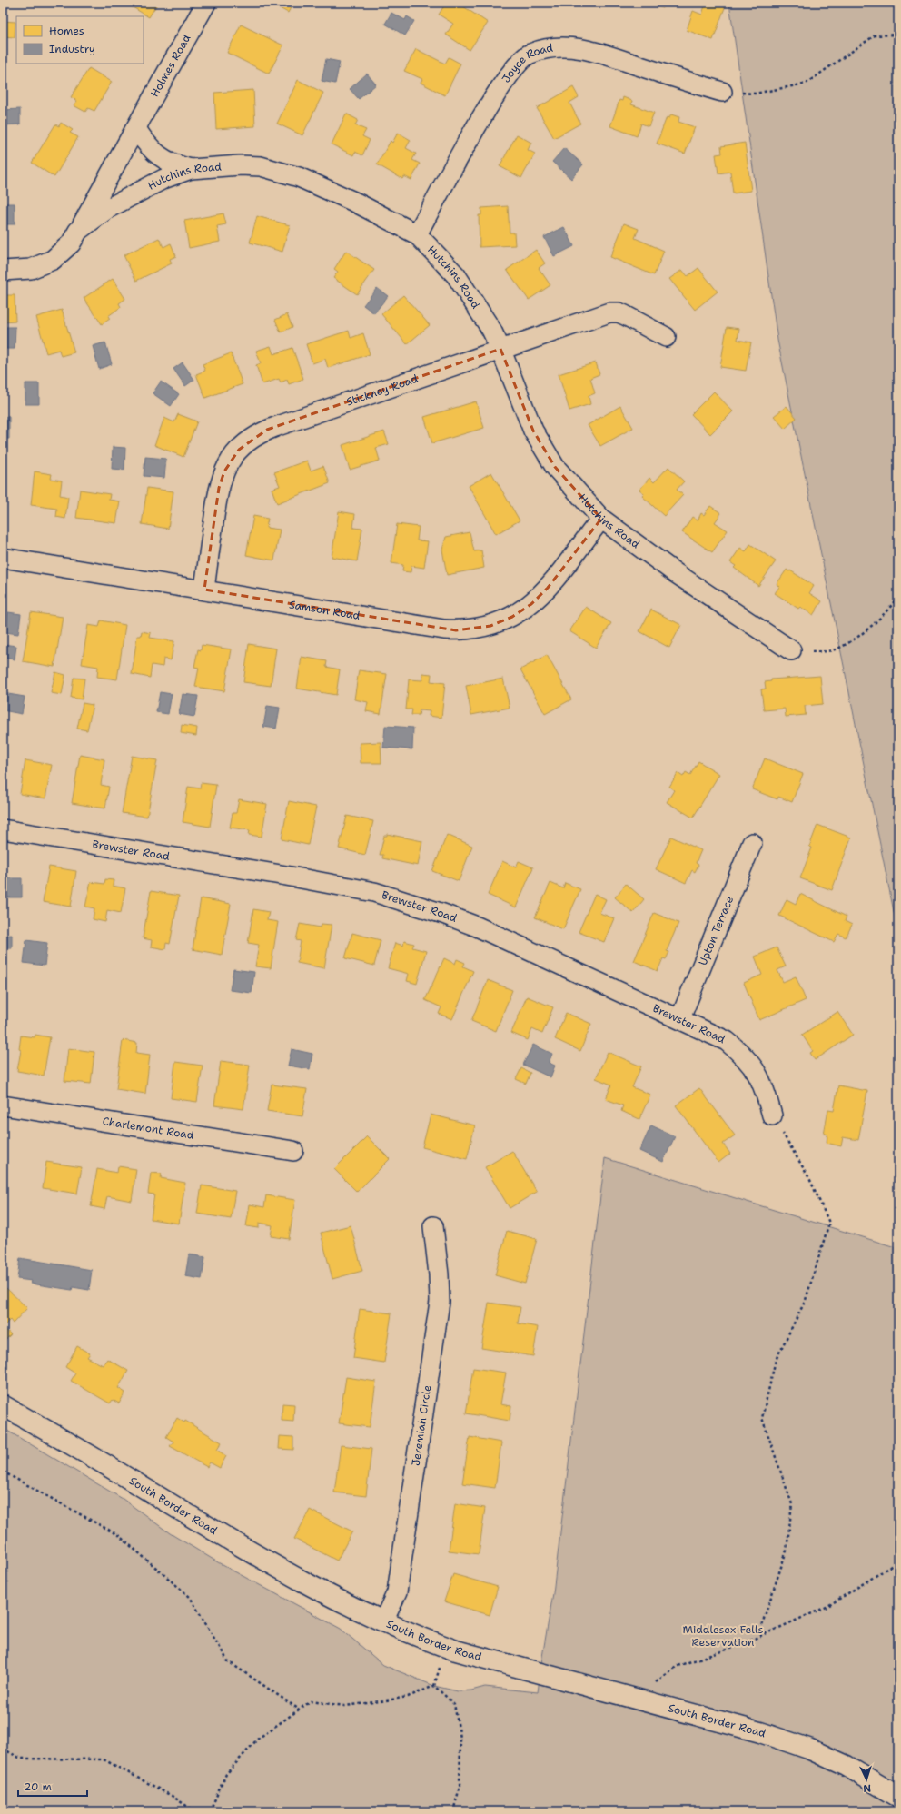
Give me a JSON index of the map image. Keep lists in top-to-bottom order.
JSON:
{
  "streets": {
    "main road": ["South Border Road"],
    "street": [
      "Holmes Road",
      "Joyce Road",
      "Hutchins Road",
      "Stickney Road",
      "Samson Road",
      "Brewster Road",
      "Upton Terrace",
      "Charlemont Road",
      "Jeremiah Circle"
    ]
  },
  "crossings": [
    ["Holmes Road", "Hutchins Road"],
    ["Joyce Road", "Hutchins Road"],
    ["Hutchins Road", "Stickney Road"],
    ["Hutchins Road", "Samson Road"],
    ["Stickney Road", "Samson Road"],
    ["Brewster Road", "Upton Terrace"],
    ["Jeremiah Circle", "South Border Road"]
  ],
  "parks": ["Middlesex Fells Reservation"],
  "legend": ["Homes", "Industry"],
  "scale_bar": "20 m",
  "north": "bottom"
}
